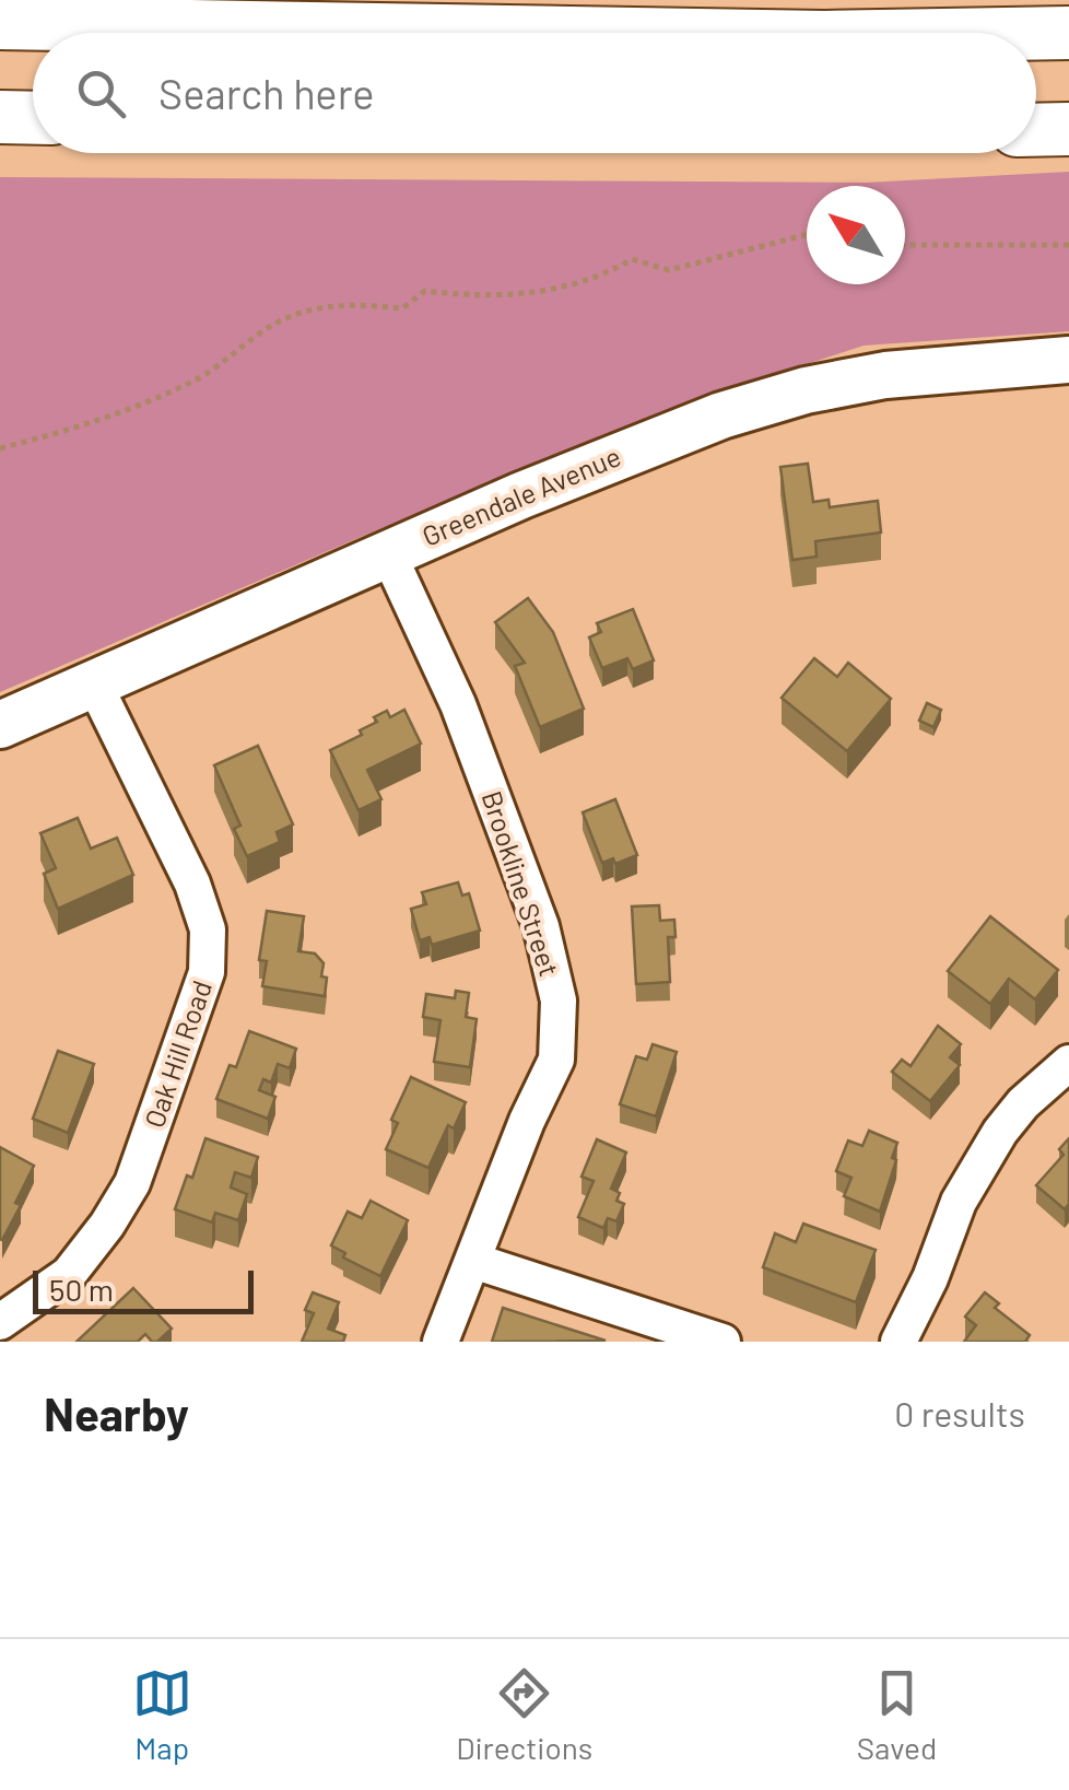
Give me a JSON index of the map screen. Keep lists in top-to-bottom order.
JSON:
{
  "streets": {
    "main road": ["Greendale Avenue"],
    "street": ["Brookline Street", "Oak Hill Road"]
  },
  "crossings": [
    ["Greendale Avenue", "Brookline Street"],
    ["Greendale Avenue", "Oak Hill Road"]
  ],
  "scale_bar": "50 m",
  "north": "top left",
  "page": {
    "search": "Search here",
    "scale": "50 m",
    "heading": ["Nearby", "0 results"],
    "nav": ["Map", "Directions", "Saved"]
  }
}
